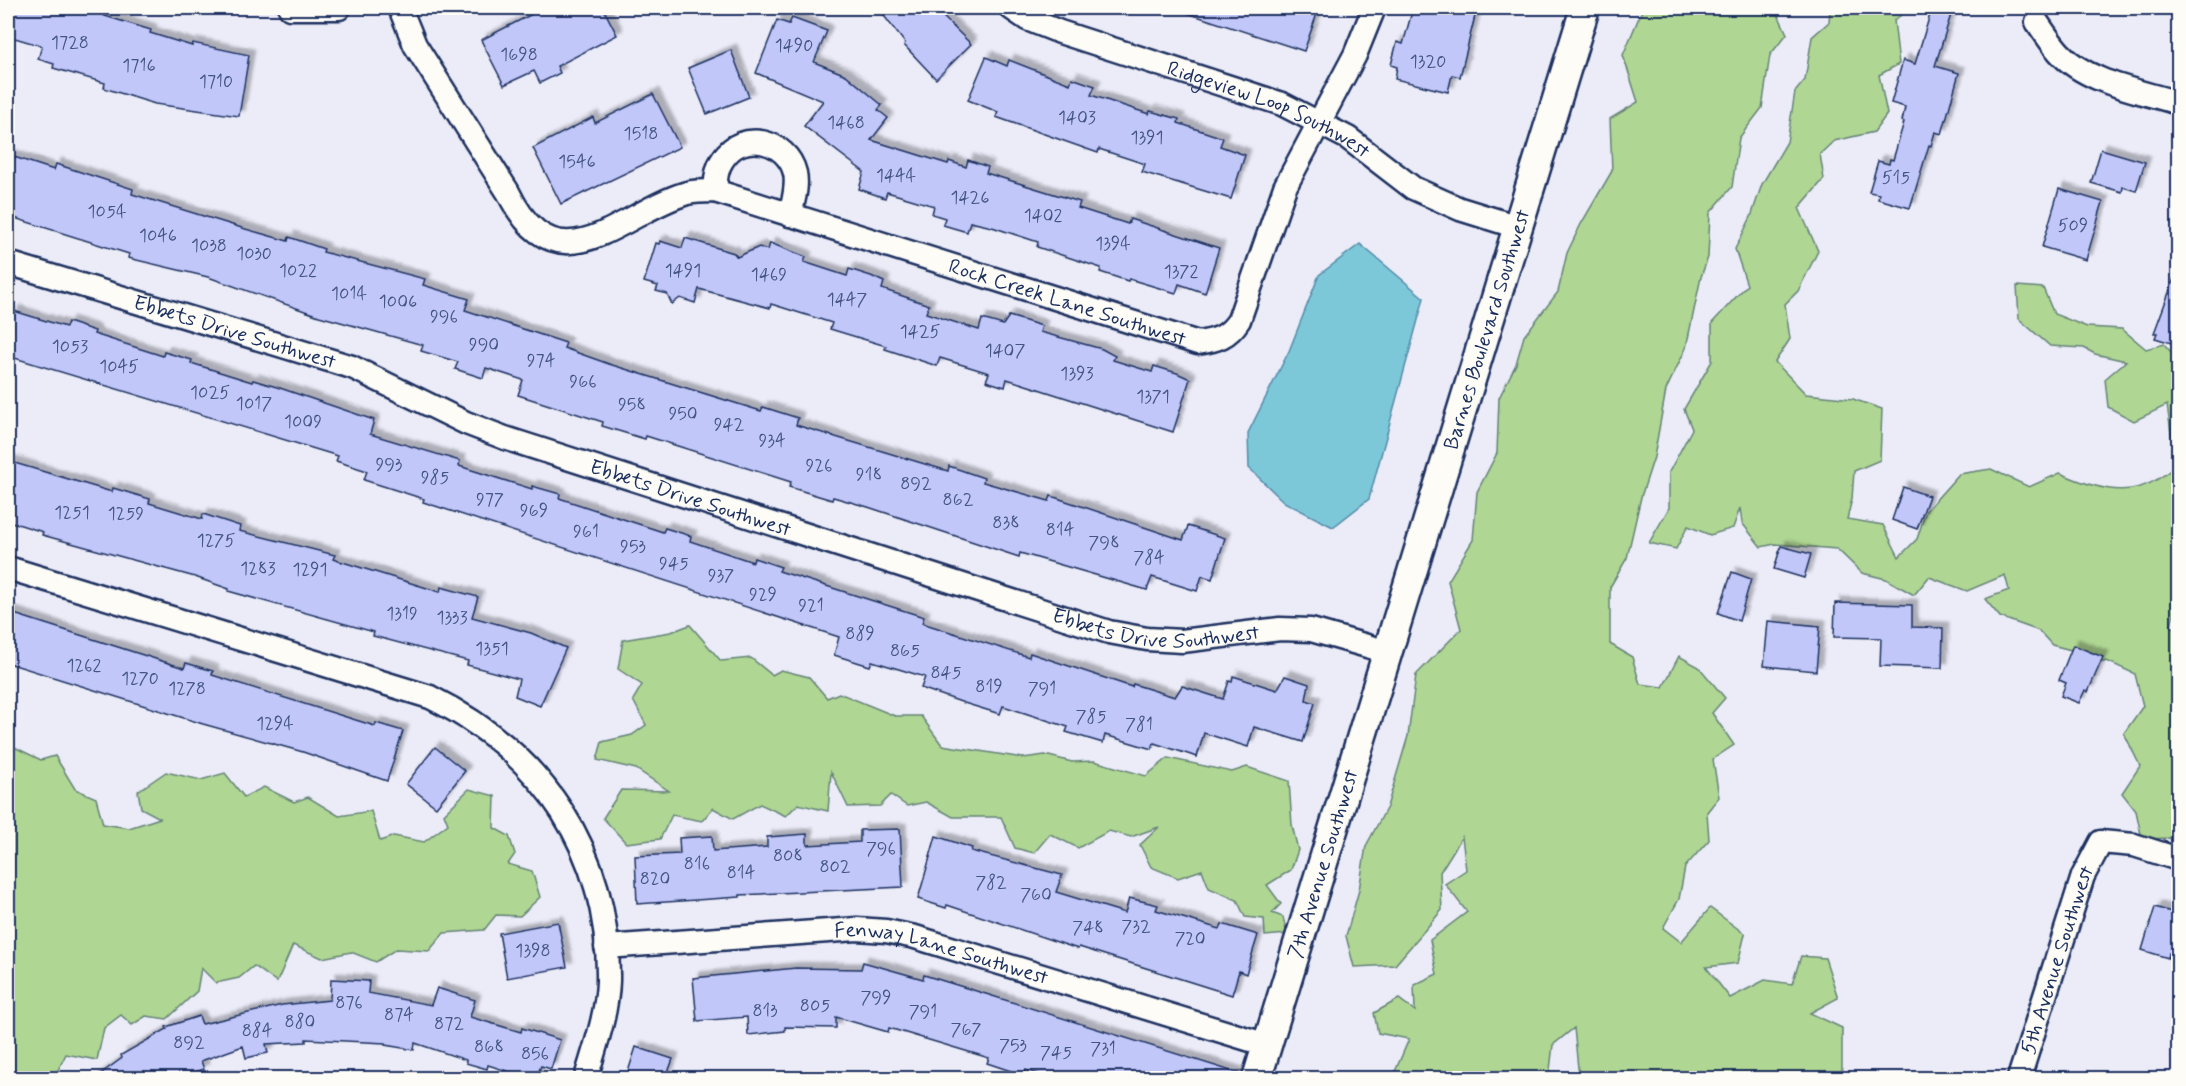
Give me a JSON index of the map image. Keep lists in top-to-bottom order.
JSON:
{
  "streets": {
    "street": [
      "Ridgeview Loop Southwest",
      "Rock Creek Lane Southwest",
      "Barnes Boulevard Southwest",
      "Ebbets Drive Southwest",
      "7th Avenue Southwest",
      "Fenway Lane Southwest",
      "5th Avenue Southwest"
    ]
  },
  "crossings": [
    ["Ridgeview Loop Southwest", "Rock Creek Lane Southwest"],
    ["Ridgeview Loop Southwest", "Barnes Boulevard Southwest"],
    ["Barnes Boulevard Southwest", "Ebbets Drive Southwest"],
    ["Barnes Boulevard Southwest", "7th Avenue Southwest"],
    ["Ebbets Drive Southwest", "7th Avenue Southwest"],
    ["7th Avenue Southwest", "Fenway Lane Southwest"]
  ],
  "house_numbers": [
    "1728",
    "1490",
    "1698",
    "1320",
    "1716",
    "1710",
    "1403",
    "1468",
    "1518",
    "1391",
    "1546",
    "1444",
    "515",
    "1426",
    "1054",
    "1402",
    "509",
    "1046",
    "1394",
    "1038",
    "1030",
    "1022",
    "1491",
    "1372",
    "1469",
    "1014",
    "1447",
    "1006",
    "996",
    "1425",
    "990",
    "1053",
    "1407",
    "974",
    "1045",
    "1393",
    "966",
    "1025",
    "1371",
    "1017",
    "958",
    "950",
    "1009",
    "942",
    "934",
    "993",
    "926",
    "918",
    "985",
    "892",
    "977",
    "862",
    "969",
    "1251",
    "1259",
    "838",
    "814",
    "961",
    "1275",
    "798",
    "953",
    "784",
    "945",
    "1283",
    "1291",
    "937",
    "929",
    "921",
    "1319",
    "1333",
    "889",
    "1351",
    "865",
    "1262",
    "845",
    "1270",
    "819",
    "1278",
    "791",
    "785",
    "1294",
    "781",
    "796",
    "808",
    "816",
    "802",
    "814",
    "820",
    "782",
    "760",
    "732",
    "748",
    "720",
    "1398",
    "799",
    "876",
    "805",
    "813",
    "791",
    "874",
    "880",
    "872",
    "767",
    "884",
    "892",
    "753",
    "868",
    "731",
    "745",
    "856"
  ]
}
